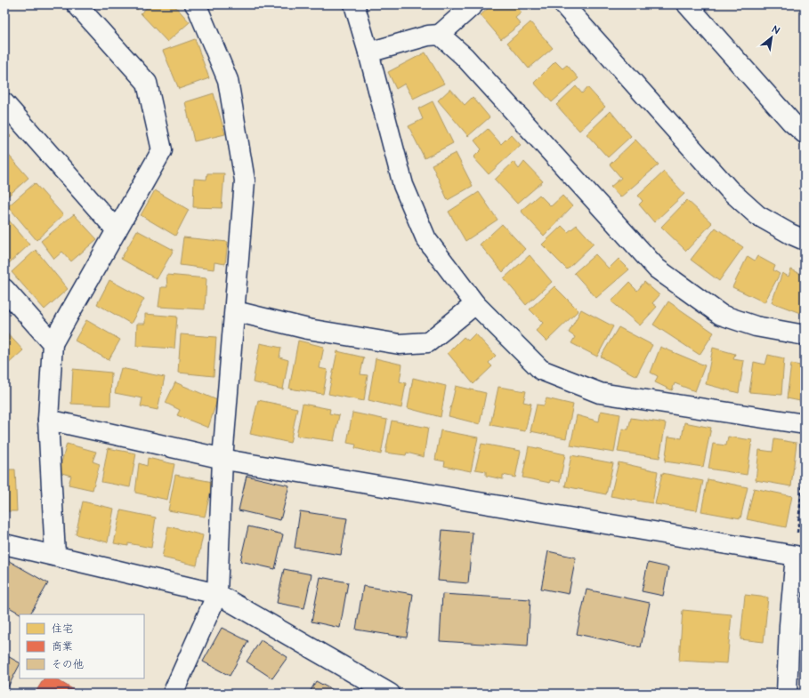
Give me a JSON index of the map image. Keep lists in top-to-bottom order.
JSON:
{
  "legend": ["住宅", "商業", "その他"],
  "north": "top right"
}
